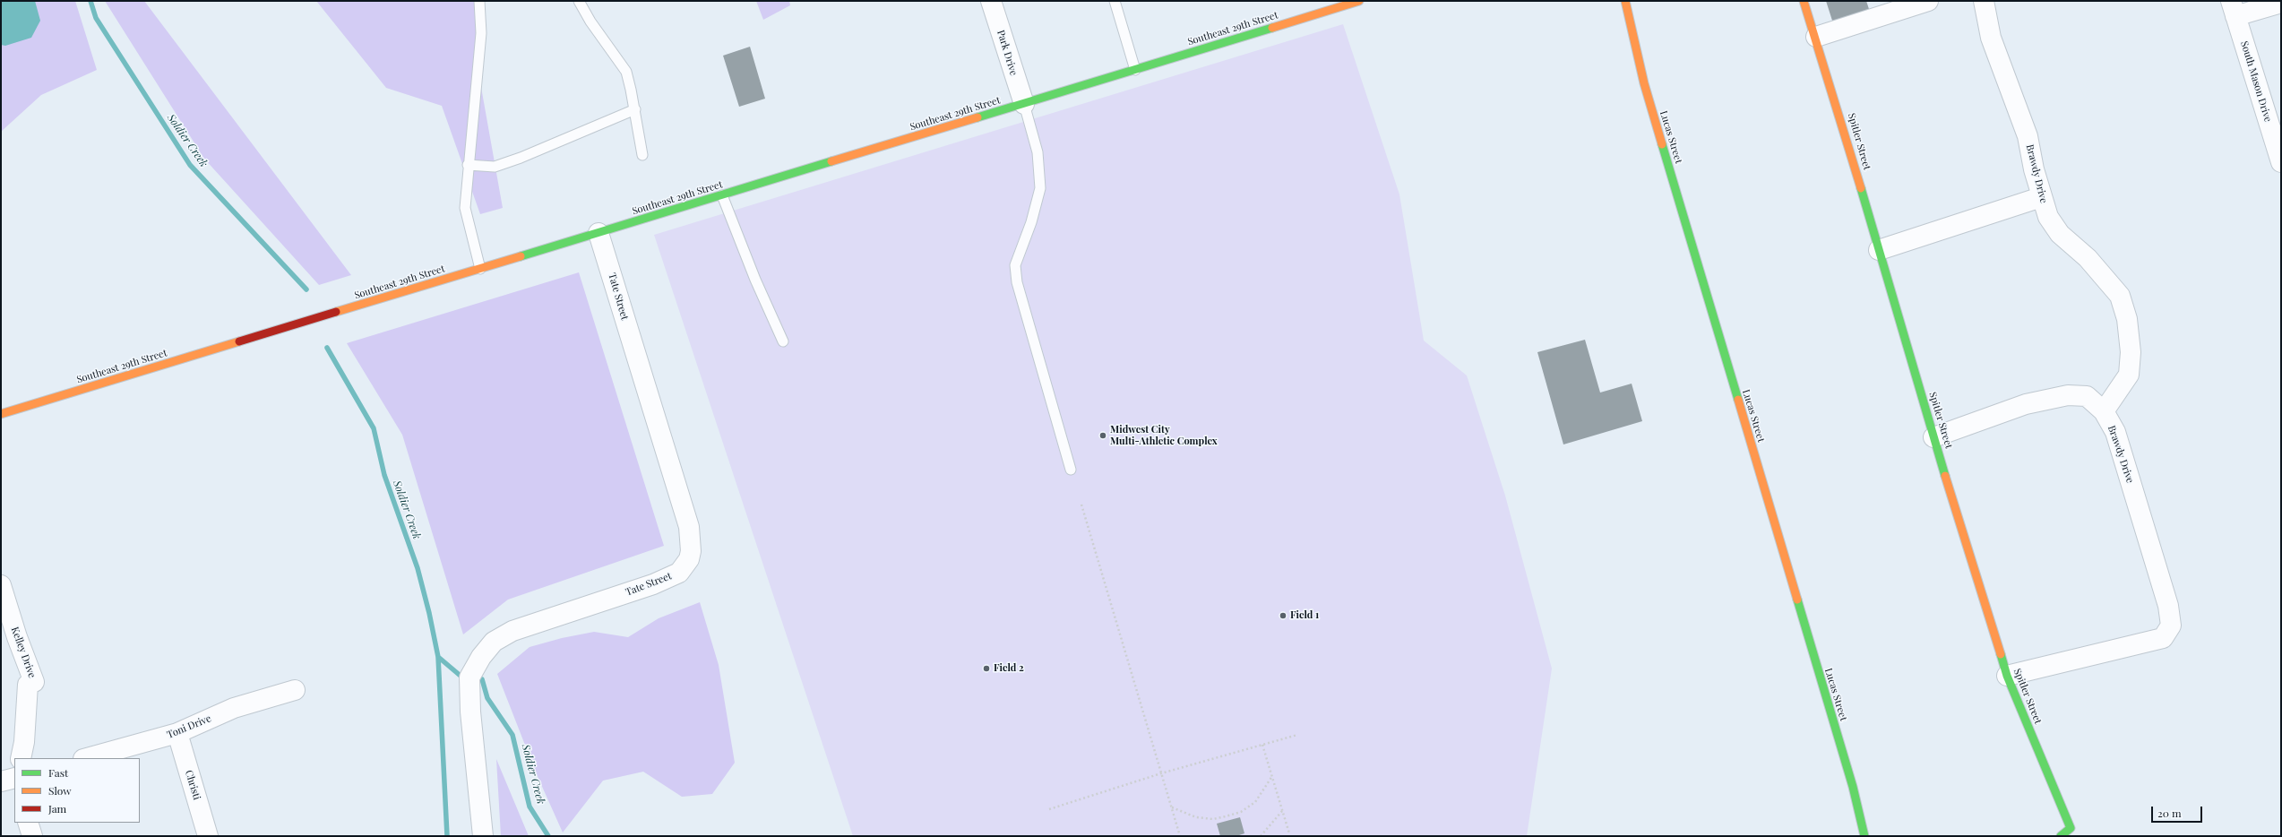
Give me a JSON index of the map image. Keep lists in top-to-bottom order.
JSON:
{
  "streets": {
    "street": [
      "Southeast 29th Street",
      "Park Drive",
      "South Mason Drive",
      "Lucas Street",
      "Spitler Street",
      "Brawdy Drive",
      "Tate Street",
      "Kelley Drive",
      "Toni Drive",
      "Christi"
    ]
  },
  "crossings": [
    ["Southeast 29th Street", "Park Drive"],
    ["Southeast 29th Street", "Tate Street"],
    ["Spitler Street", "Brawdy Drive"],
    ["Toni Drive", "Christi"]
  ],
  "water": ["Soldier Creek"],
  "places": ["Midwest City Multi-Athletic Complex", "Field 1", "Field 2"],
  "legend": ["Fast", "Slow", "Jam"],
  "scale_bar": "20 m"
}
